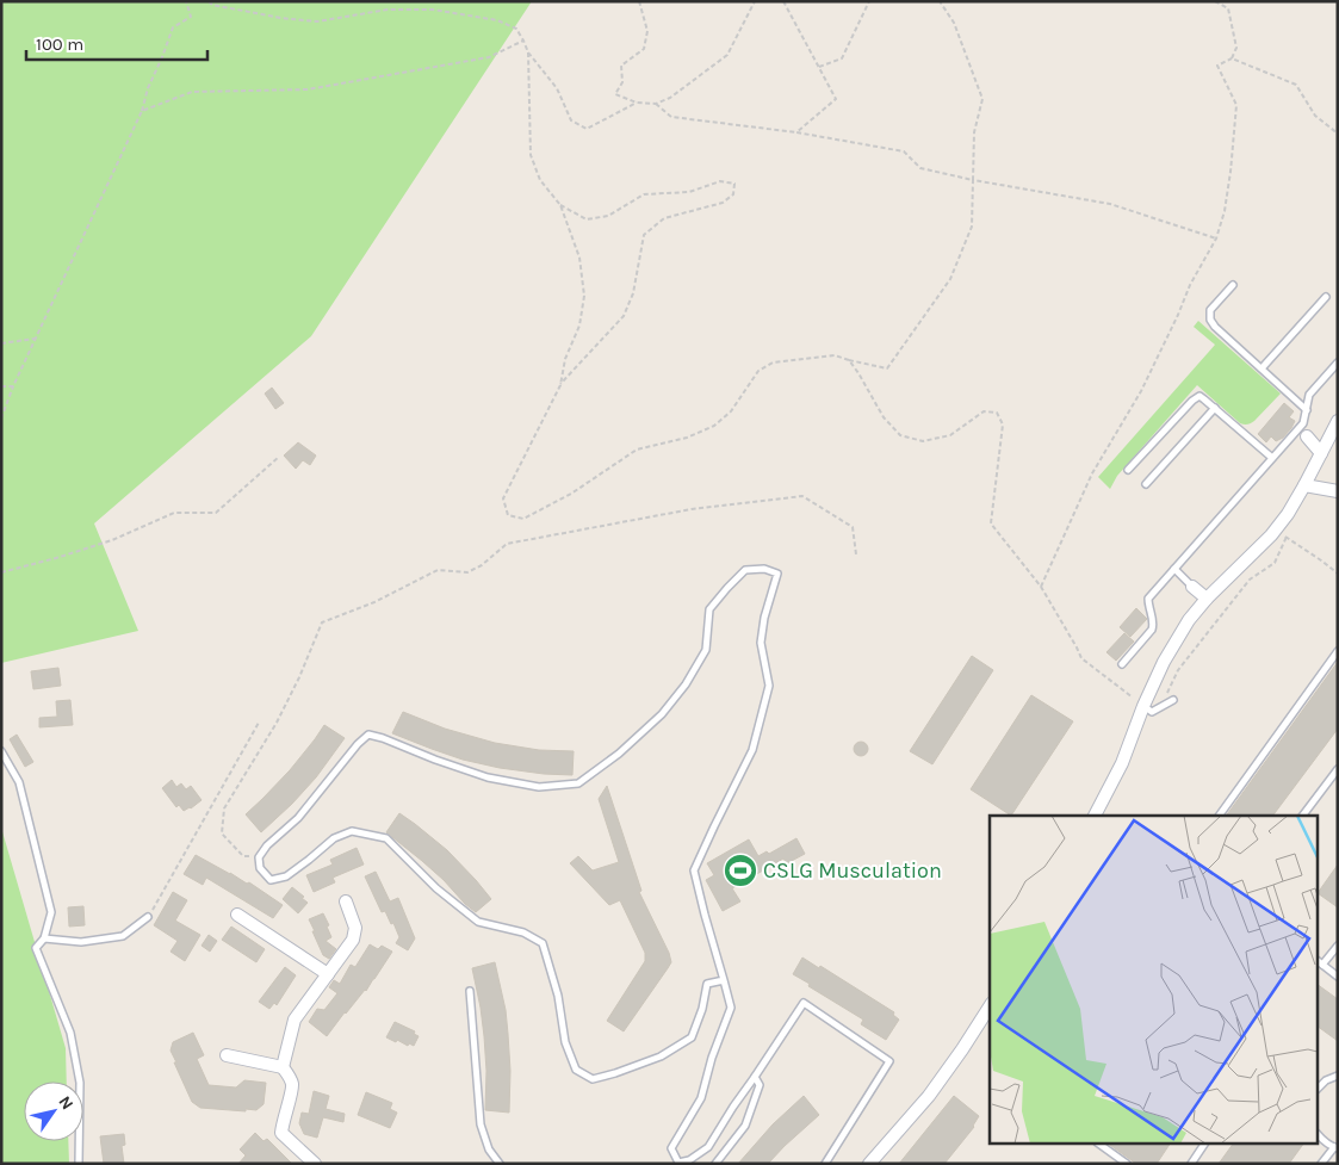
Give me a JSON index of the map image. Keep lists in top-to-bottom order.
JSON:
{
  "places": {
    "sports": ["CSLG Musculation"]
  },
  "scale_bar": "100 m",
  "north": "top right"
}
